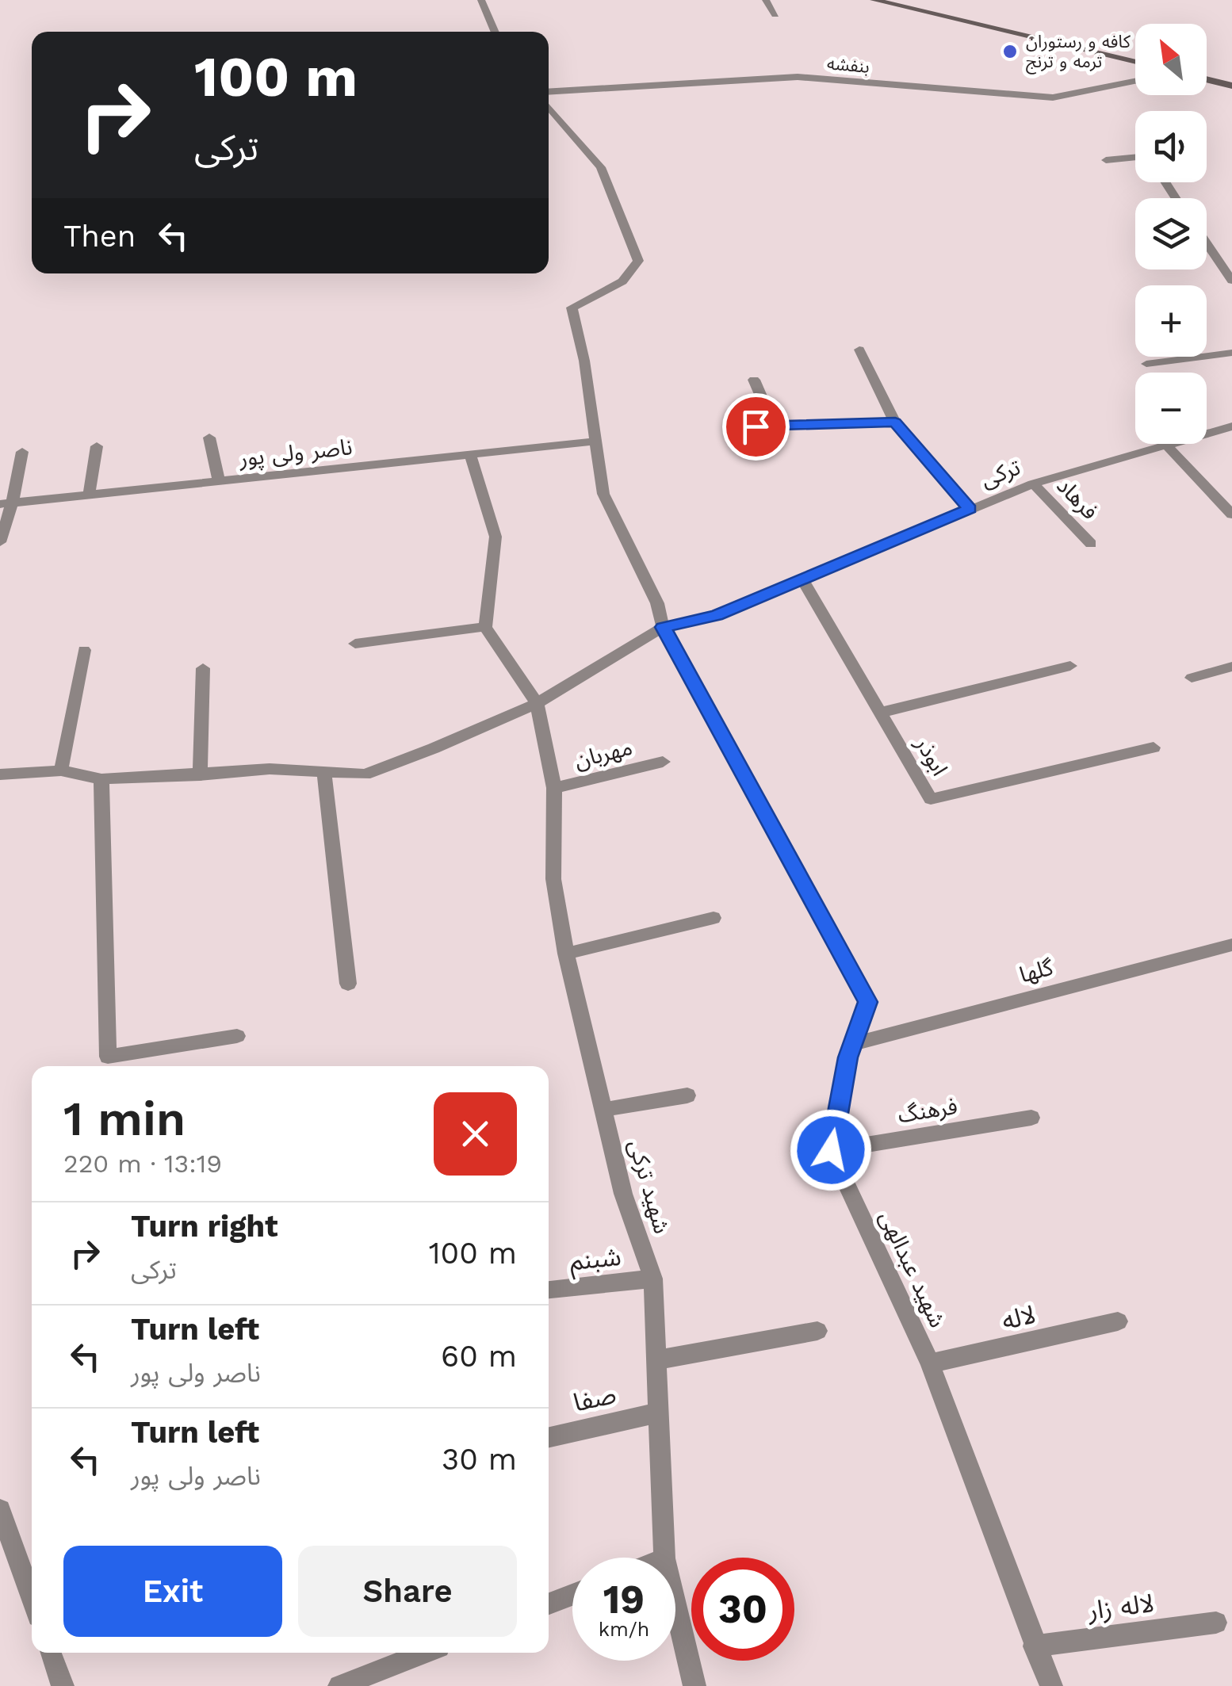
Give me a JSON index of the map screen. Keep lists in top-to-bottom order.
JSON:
{
  "streets": {
    "street": [
      "بنفشه",
      "ناصر ولی پور",
      "ترکی",
      "فرهاد",
      "مهربان",
      "ابوذر",
      "گلها",
      "فرهنگ",
      "شهید ترکی",
      "شبنم",
      "شهید عبدالهی",
      "لاله",
      "صفا",
      "لاله زار"
    ]
  },
  "crossings": [
    ["ترکی", "فرهاد"],
    ["ترکی", "ابوذر"],
    ["ترکی", "شهید ترکی"],
    ["مهربان", "شهید ترکی"],
    ["فرهنگ", "شهید عبدالهی"],
    ["شهید ترکی", "شبنم"],
    ["شهید ترکی", "صفا"],
    ["شهید عبدالهی", "لاله"],
    ["شهید عبدالهی", "لاله زار"]
  ],
  "places": ["کافه و رستوران ترمه و ترنج"],
  "north": "top left",
  "page": {
    "map_buttons": ["+", "−"],
    "turn": ["100 m", "ترکی"],
    "then": "Then",
    "heading": ["1 min", "220 m · 13:19"],
    "list": [
      {
        "name": "Turn right",
        "note": "ترکی",
        "value": "100 m"
      },
      {
        "name": "Turn left",
        "note": "ناصر ولی پور",
        "value": "60 m"
      },
      {
        "name": "Turn left",
        "note": "ناصر ولی پور",
        "value": "30 m"
      }
    ],
    "buttons": ["Exit", "Share"],
    "speed": "19 km/h",
    "limit": "30"
  }
}
